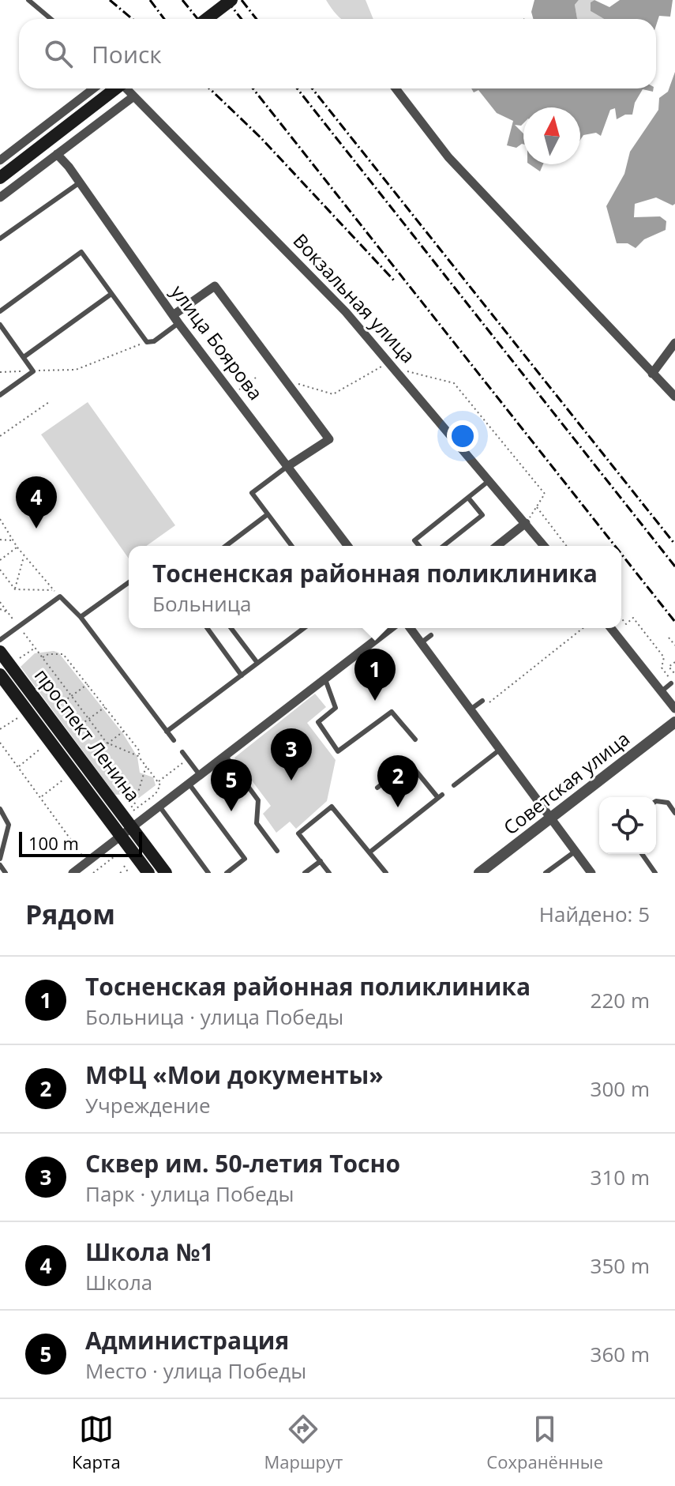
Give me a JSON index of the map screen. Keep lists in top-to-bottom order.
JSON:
{
  "streets": {
    "main road": ["проспект Ленина"],
    "street": ["Вокзальная улица", "улица Боярова", "Советская улица"]
  },
  "scale_bar": "100 m",
  "north": "top",
  "page": {
    "search": "Поиск",
    "pins": [
      "4",
      "1",
      "3",
      "2",
      "5"
    ],
    "popup": ["Тосненская районная поликлиника", "Больница"],
    "scale": "100 m",
    "heading": ["Рядом", "Найдено: 5"],
    "list": [
      {
        "mark": "1",
        "name": "Тосненская районная поликлиника",
        "note": "Больница · улица Победы",
        "value": "220 m"
      },
      {
        "mark": "2",
        "name": "МФЦ «Мои документы»",
        "note": "Учреждение",
        "value": "300 m"
      },
      {
        "mark": "3",
        "name": "Сквер им. 50-летия Тосно",
        "note": "Парк · улица Победы",
        "value": "310 m"
      },
      {
        "mark": "4",
        "name": "Школа №1",
        "note": "Школа",
        "value": "350 m"
      },
      {
        "mark": "5",
        "name": "Администрация",
        "note": "Место · улица Победы",
        "value": "360 m"
      }
    ],
    "nav": ["Карта", "Маршрут", "Сохранённые"]
  }
}
